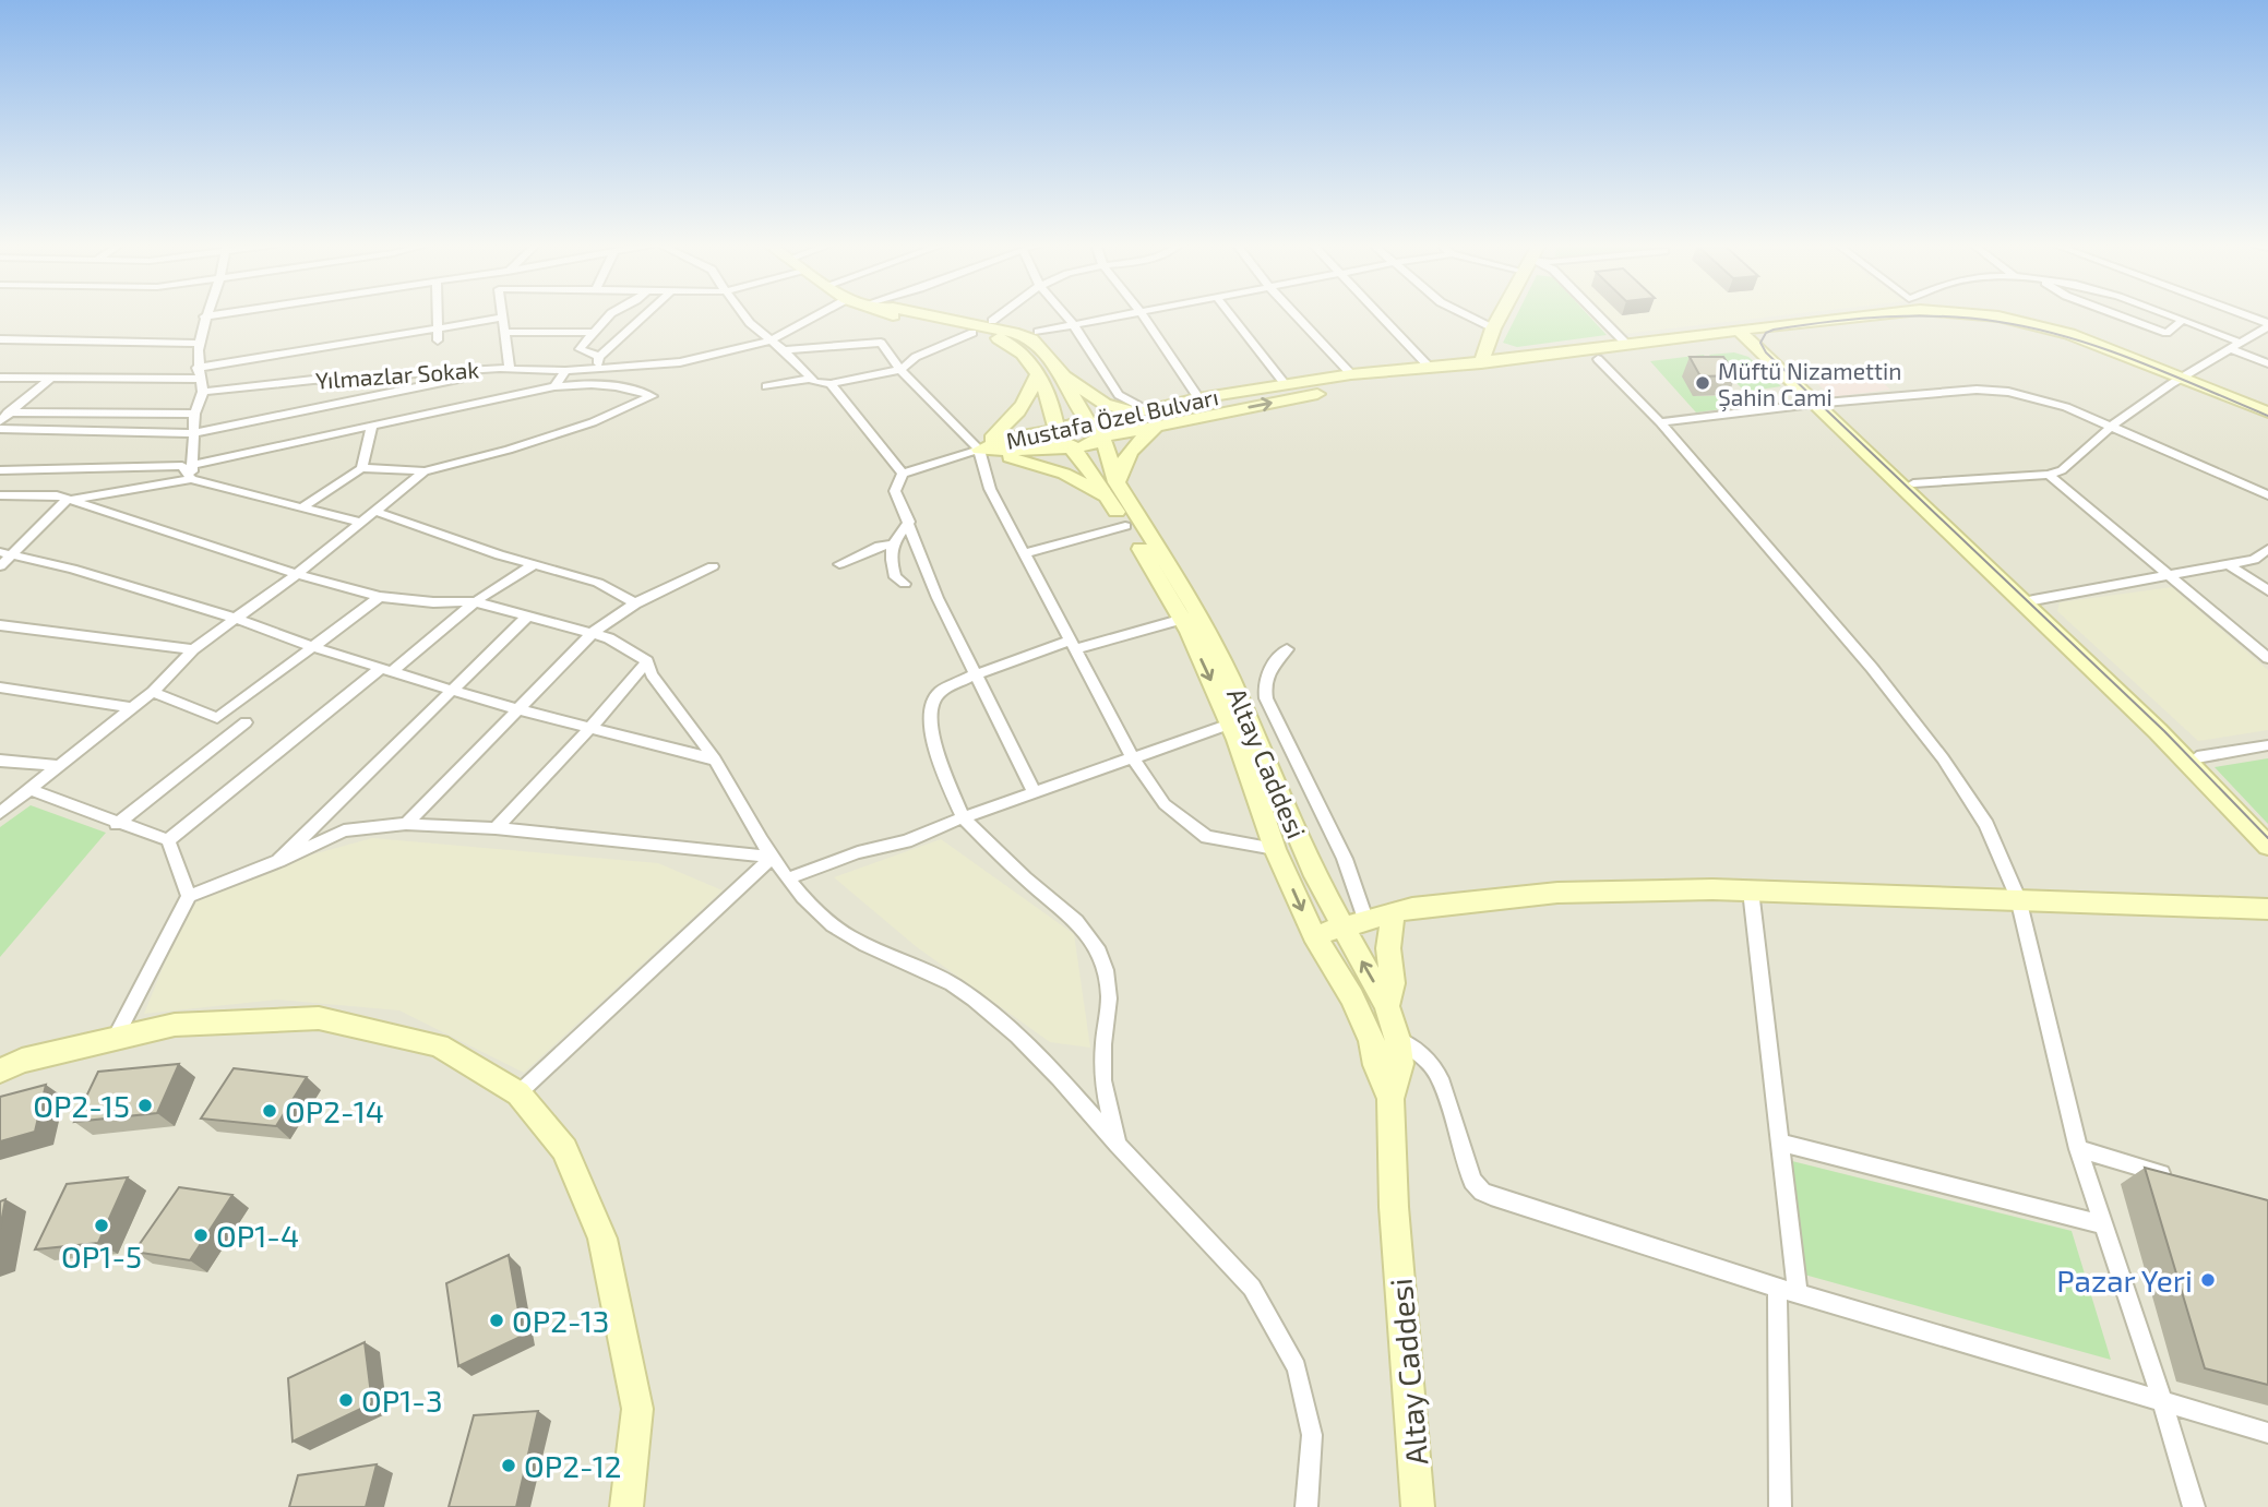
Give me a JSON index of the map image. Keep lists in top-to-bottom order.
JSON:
{
  "streets": {
    "main road": ["Mustafa Özel Bulvarı", "Altay Caddesi"],
    "street": ["Yılmazlar Sokak"]
  },
  "crossings": [
    ["Mustafa Özel Bulvarı", "Altay Caddesi"]
  ],
  "places": [
    "Müftü Nizamettin Şahin Cami",
    "OP2-15",
    "OP2-14",
    "OP1-5",
    "OP1-4",
    "Pazar Yeri",
    "OP2-13",
    "OP1-3",
    "OP2-12"
  ]
}
